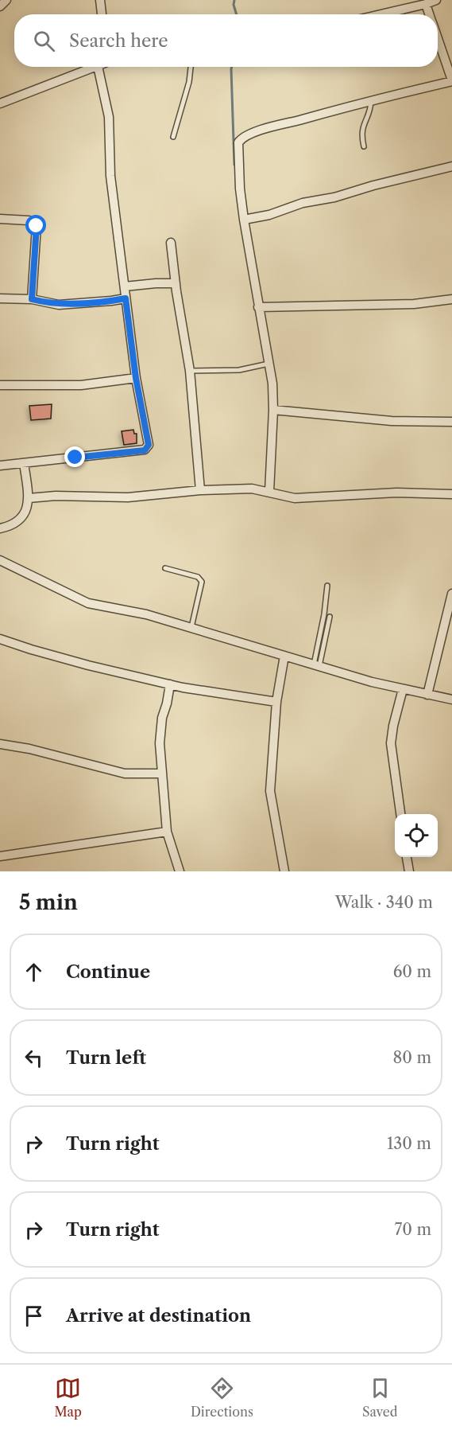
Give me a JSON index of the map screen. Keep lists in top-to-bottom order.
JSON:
{
  "page": {
    "search": "Search here",
    "heading": ["5 min", "Walk · 340 m"],
    "list": [
      ["Continue", "60 m"],
      ["Turn left", "80 m"],
      ["Turn right", "130 m"],
      ["Turn right", "70 m"],
      "Arrive at destination"
    ],
    "nav": ["Map", "Directions", "Saved"]
  }
}
